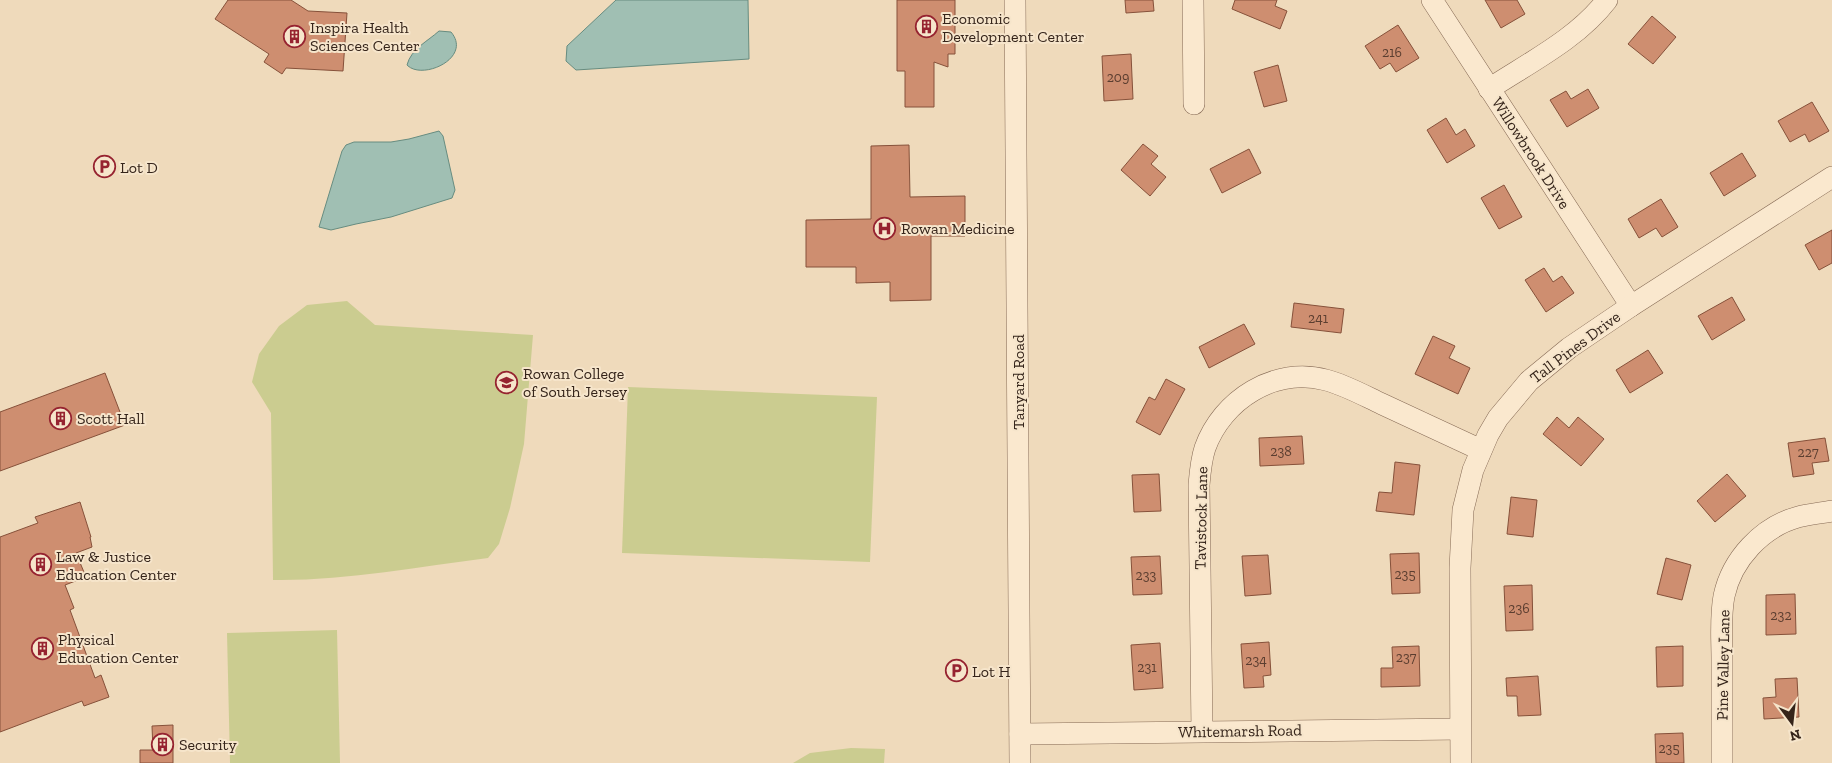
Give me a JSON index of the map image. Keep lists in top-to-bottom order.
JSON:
{
  "streets": {
    "street": [
      "Willowbrook Drive",
      "Tall Pines Drive",
      "Tanyard Road",
      "Tavistock Lane",
      "Pine Valley Lane",
      "Whitemarsh Road"
    ]
  },
  "crossings": [
    ["Willowbrook Drive", "Tall Pines Drive"],
    ["Tall Pines Drive", "Tavistock Lane"],
    ["Tall Pines Drive", "Whitemarsh Road"],
    ["Tanyard Road", "Whitemarsh Road"],
    ["Tavistock Lane", "Whitemarsh Road"]
  ],
  "places": {
    "building": [
      "Economic Development Center",
      "Inspira Health Sciences Center",
      "Scott Hall",
      "Law & Justice Education Center",
      "Physical Education Center",
      "Security"
    ],
    "parking": ["Lot D", "Lot H"],
    "hospital": ["Rowan Medicine"],
    "school or university": ["Rowan College of South Jersey"]
  },
  "house_numbers": [
    "216",
    "209",
    "241",
    "238",
    "227",
    "235",
    "233",
    "236",
    "232",
    "237",
    "234",
    "231",
    "235"
  ],
  "north": "bottom"
}
